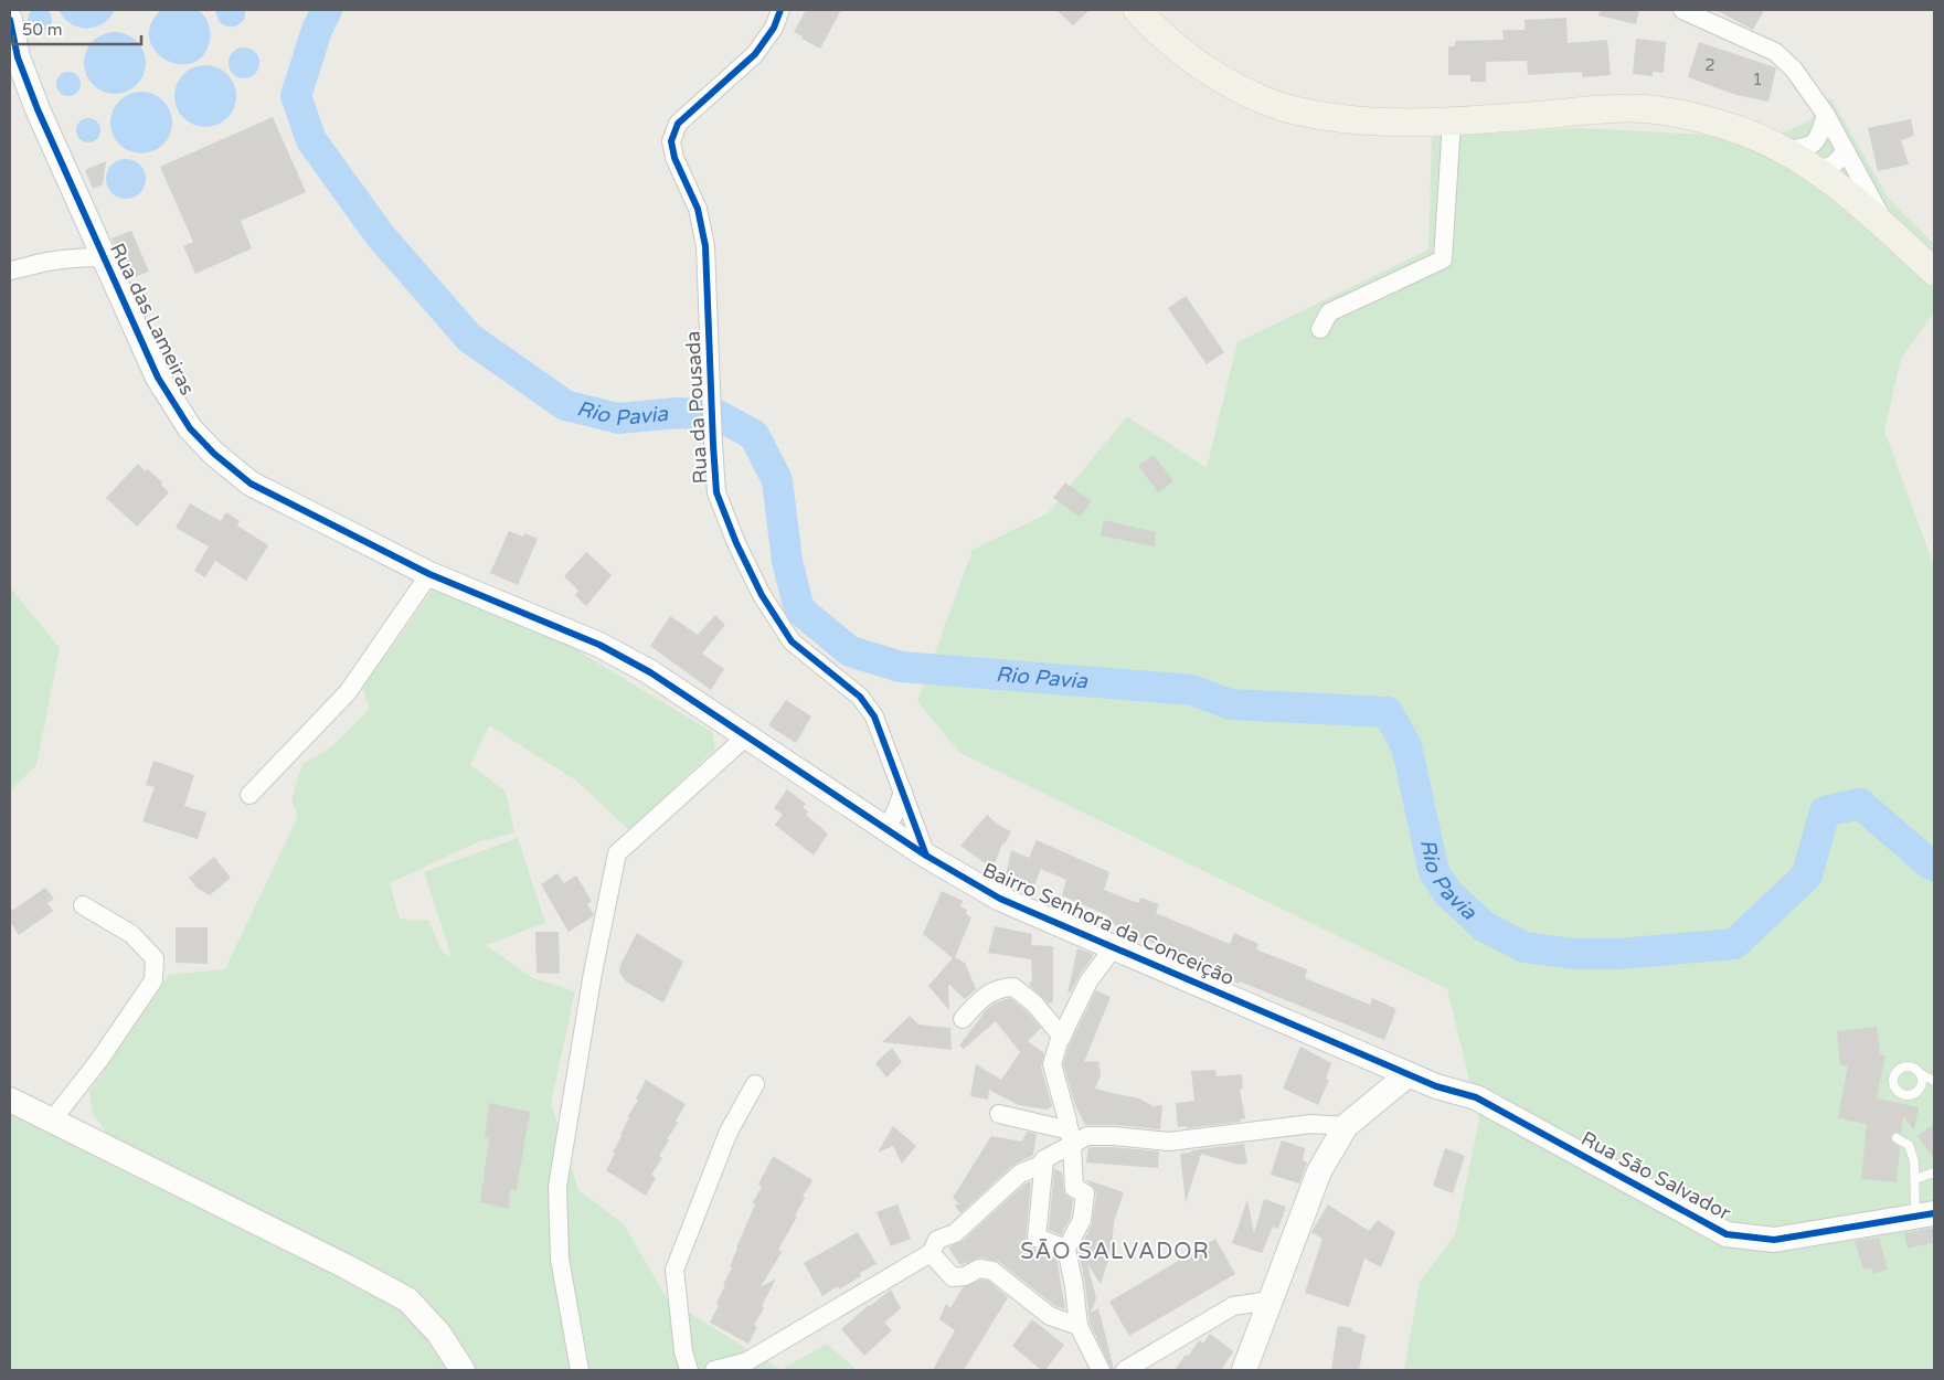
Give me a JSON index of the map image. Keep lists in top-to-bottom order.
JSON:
{
  "streets": {
    "street": [
      "Rua das Lameiras",
      "Rua da Pousada",
      "Bairro Senhora da Conceição",
      "Rua São Salvador"
    ]
  },
  "crossings": [
    ["Rua das Lameiras", "Bairro Senhora da Conceição"],
    ["Rua da Pousada", "Bairro Senhora da Conceição"],
    ["Bairro Senhora da Conceição", "Rua São Salvador"]
  ],
  "districts": ["SÃO SALVADOR"],
  "water": ["Rio Pavia"],
  "house_numbers": ["2", "1"],
  "scale_bar": "50 m"
}
